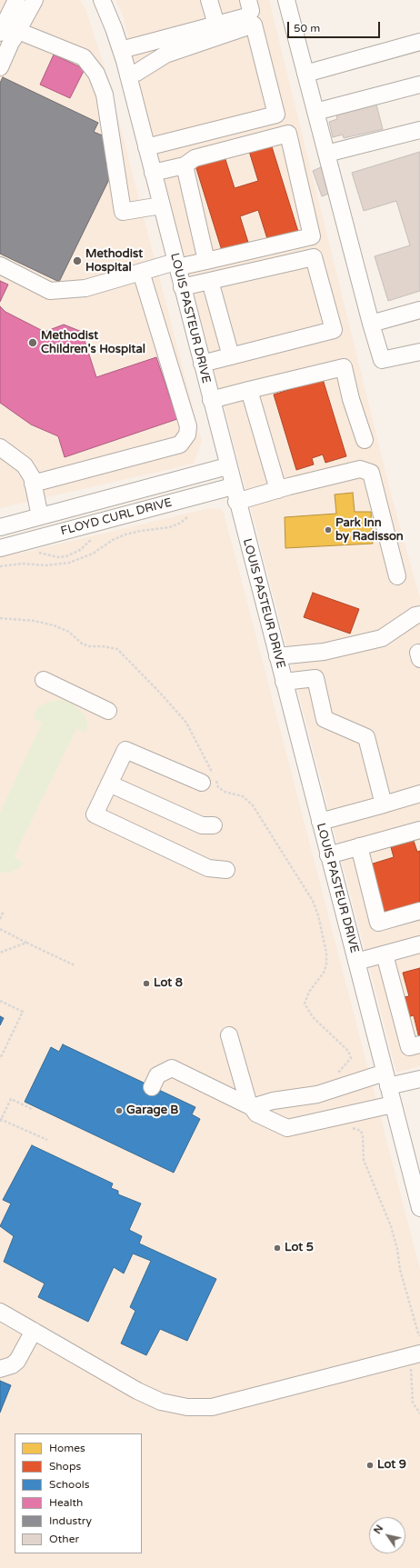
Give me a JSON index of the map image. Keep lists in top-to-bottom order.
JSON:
{
  "streets": {
    "street": ["LOUIS PASTEUR DRIVE", "FLOYD CURL DRIVE"]
  },
  "crossings": [
    ["LOUIS PASTEUR DRIVE", "FLOYD CURL DRIVE"]
  ],
  "places": [
    "Methodist Hospital",
    "Methodist Children's Hospital",
    "Park Inn by Radisson",
    "Lot 8",
    "Garage B",
    "Lot 5",
    "Lot 9"
  ],
  "legend": [
    "Homes",
    "Shops",
    "Schools",
    "Health",
    "Industry",
    "Other"
  ],
  "scale_bar": "50 m",
  "north": "top left"
}
